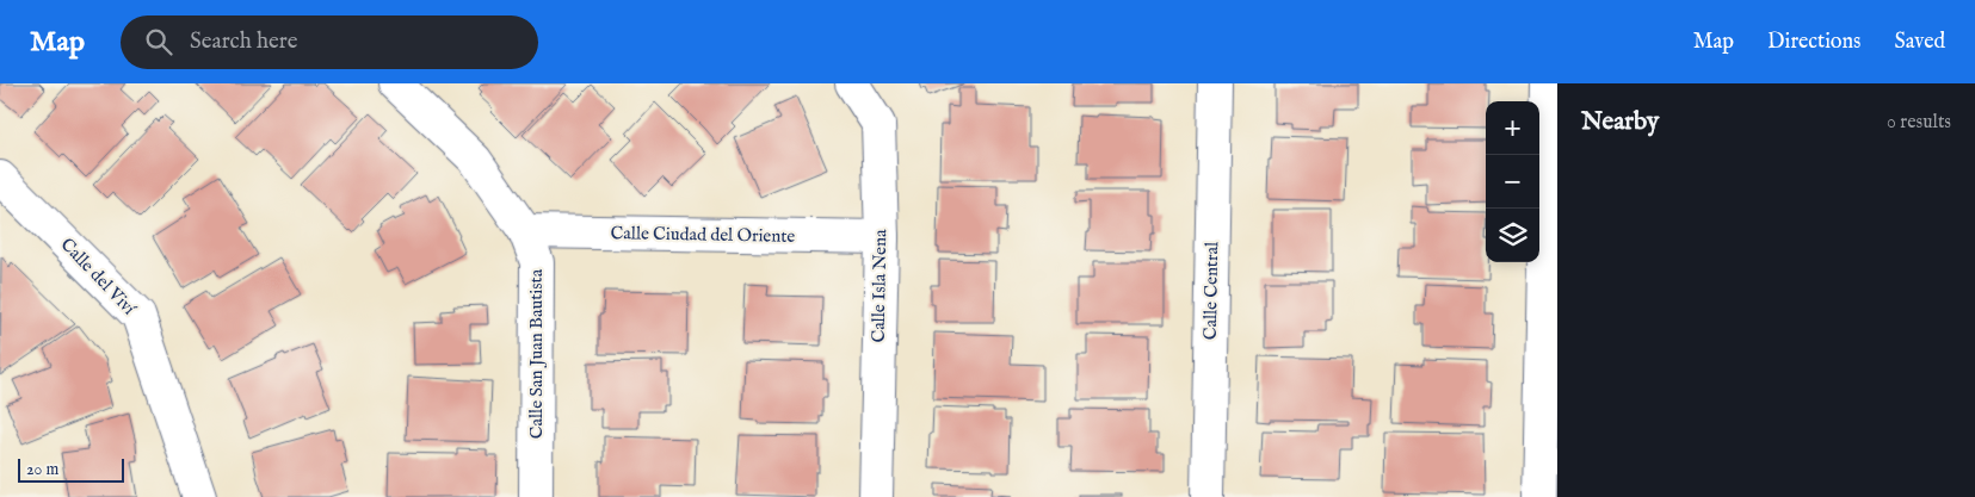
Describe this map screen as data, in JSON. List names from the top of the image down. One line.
{"streets":{"street":["Calle Ciudad del Oriente","Calle del Viví","Calle Isla Nena","Calle Central","Calle San Juan Bautista"]},"crossings":[["Calle Ciudad del Oriente","Calle Isla Nena"],["Calle Ciudad del Oriente","Calle San Juan Bautista"]],"scale_bar":"20 m","page":{"header":"Map","search":"Search here","nav":["Map","Directions","Saved"],"heading":["Nearby","0 results"],"map_buttons":["+","−"],"scale":"20 m"}}
